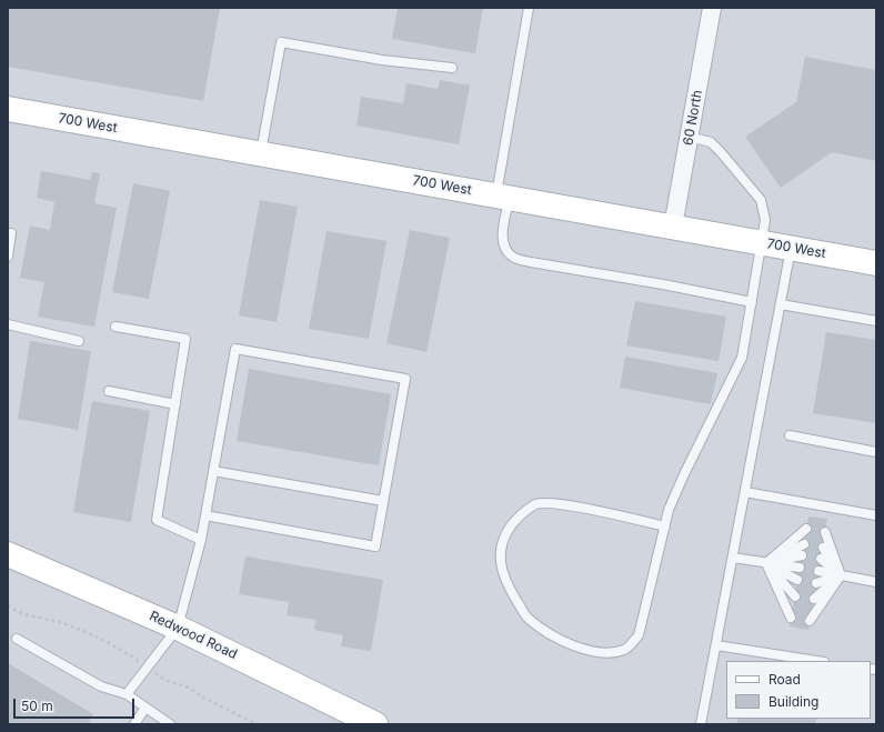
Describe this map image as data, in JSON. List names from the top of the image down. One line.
{"streets":{"street":["60 North","700 West","Redwood Road"]},"crossings":[["60 North","700 West"]],"legend":["Road","Building"],"scale_bar":"50 m"}
